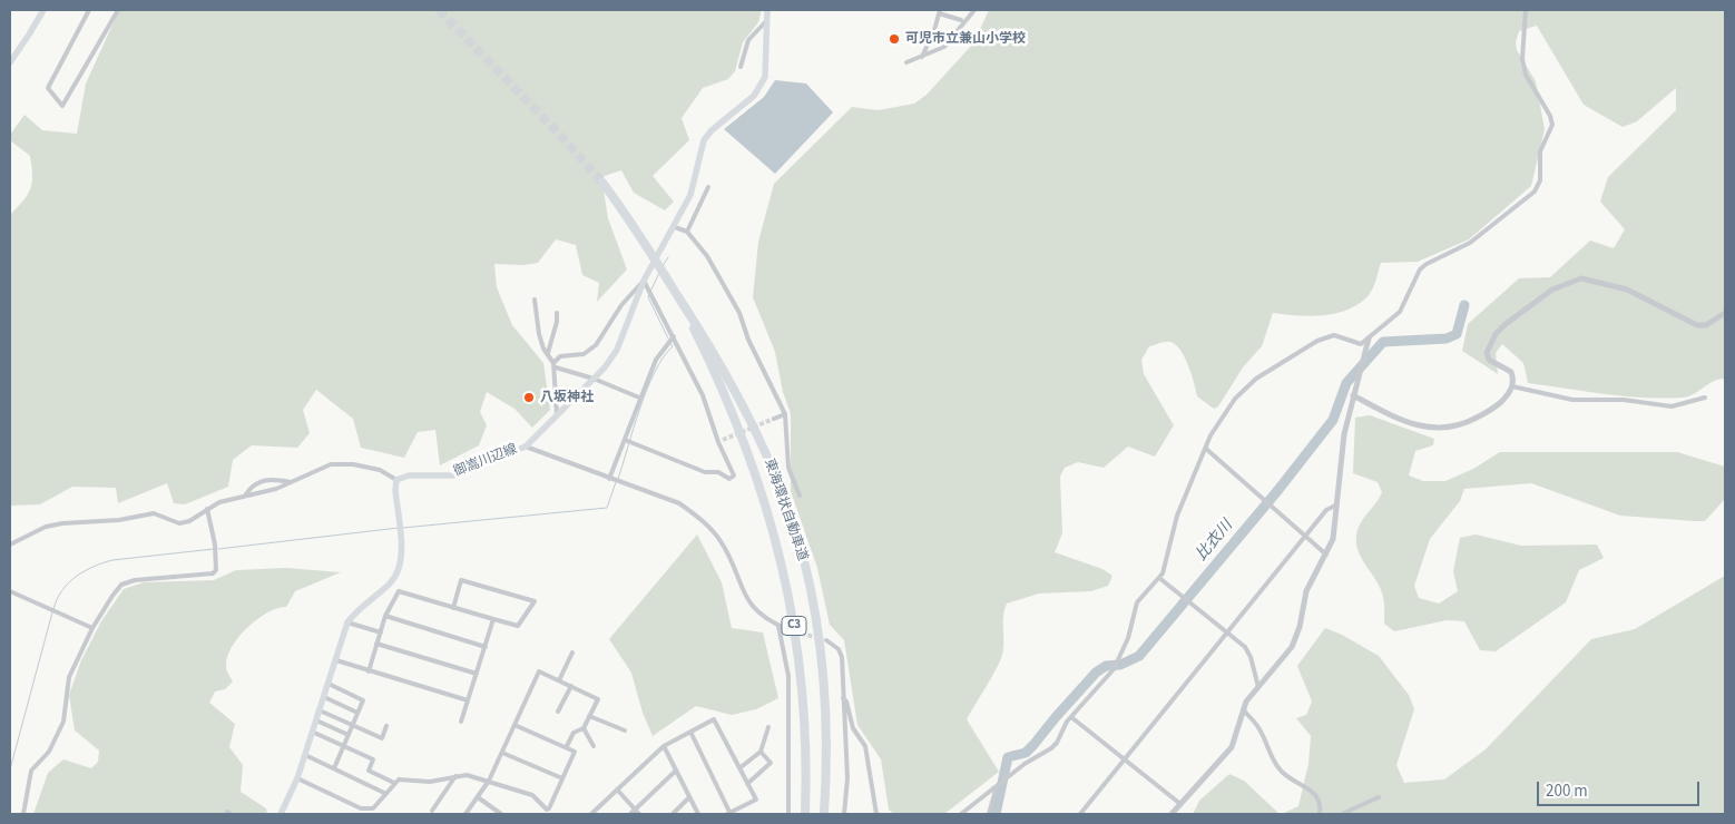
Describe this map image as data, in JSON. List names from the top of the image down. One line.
{"streets":{"highway":["東海環状自動車道","C3"],"main road":["御嵩川辺線"]},"water":["比衣川"],"places":["可児市立兼山小学校","八坂神社"],"scale_bar":"200 m"}
